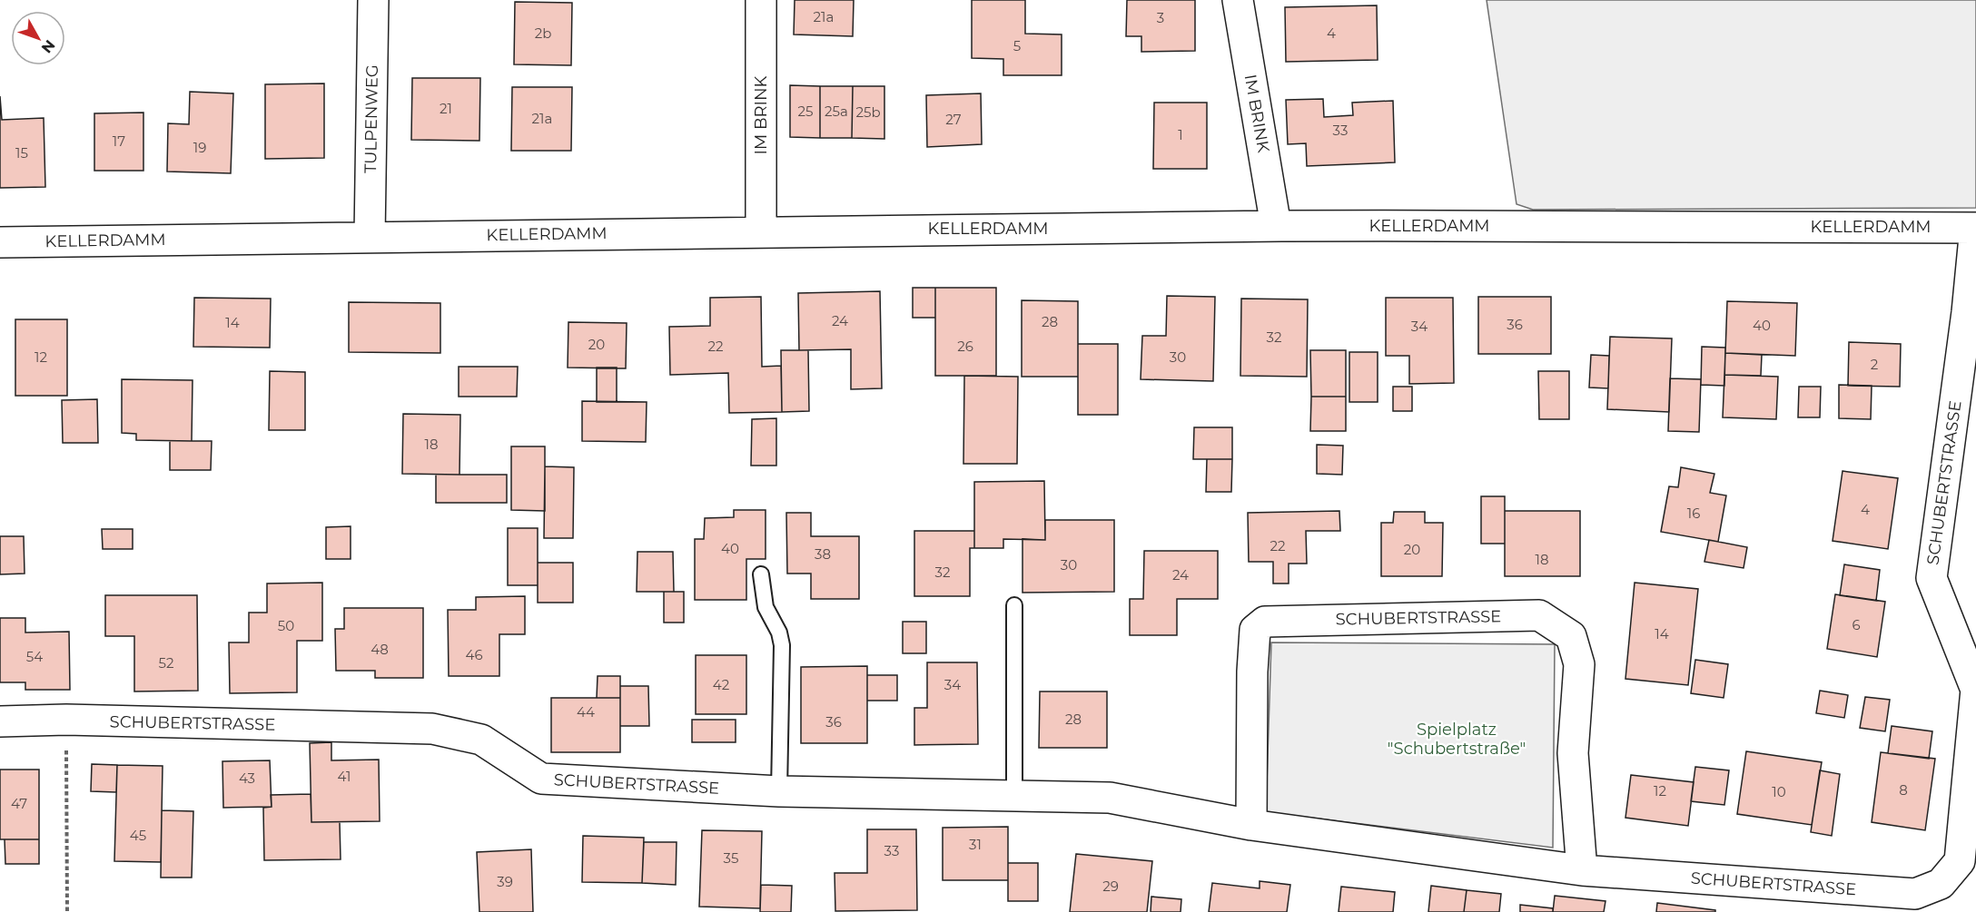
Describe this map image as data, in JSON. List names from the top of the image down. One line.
{"streets":{"street":["IM BRINK","TULPENWEG","KELLERDAMM","SCHUBERTSTRASSE"]},"crossings":[["IM BRINK","KELLERDAMM"],["TULPENWEG","KELLERDAMM"],["KELLERDAMM","SCHUBERTSTRASSE"]],"parks":["Spielplatz \"Schubertstraße\""],"house_numbers":["21a","3","2b","4","5","21","25","25a","25b","21a","27","33","1","17","19","15","24","28","14","36","40","34","32","20","22","26","12","30","2","18","4","16","22","40","20","38","18","30","32","24","6","50","14","48","46","54","52","42","34","44","28","36","41","43","8","12","10","47","45","31","33","35","39","29"],"north":"bottom right"}
